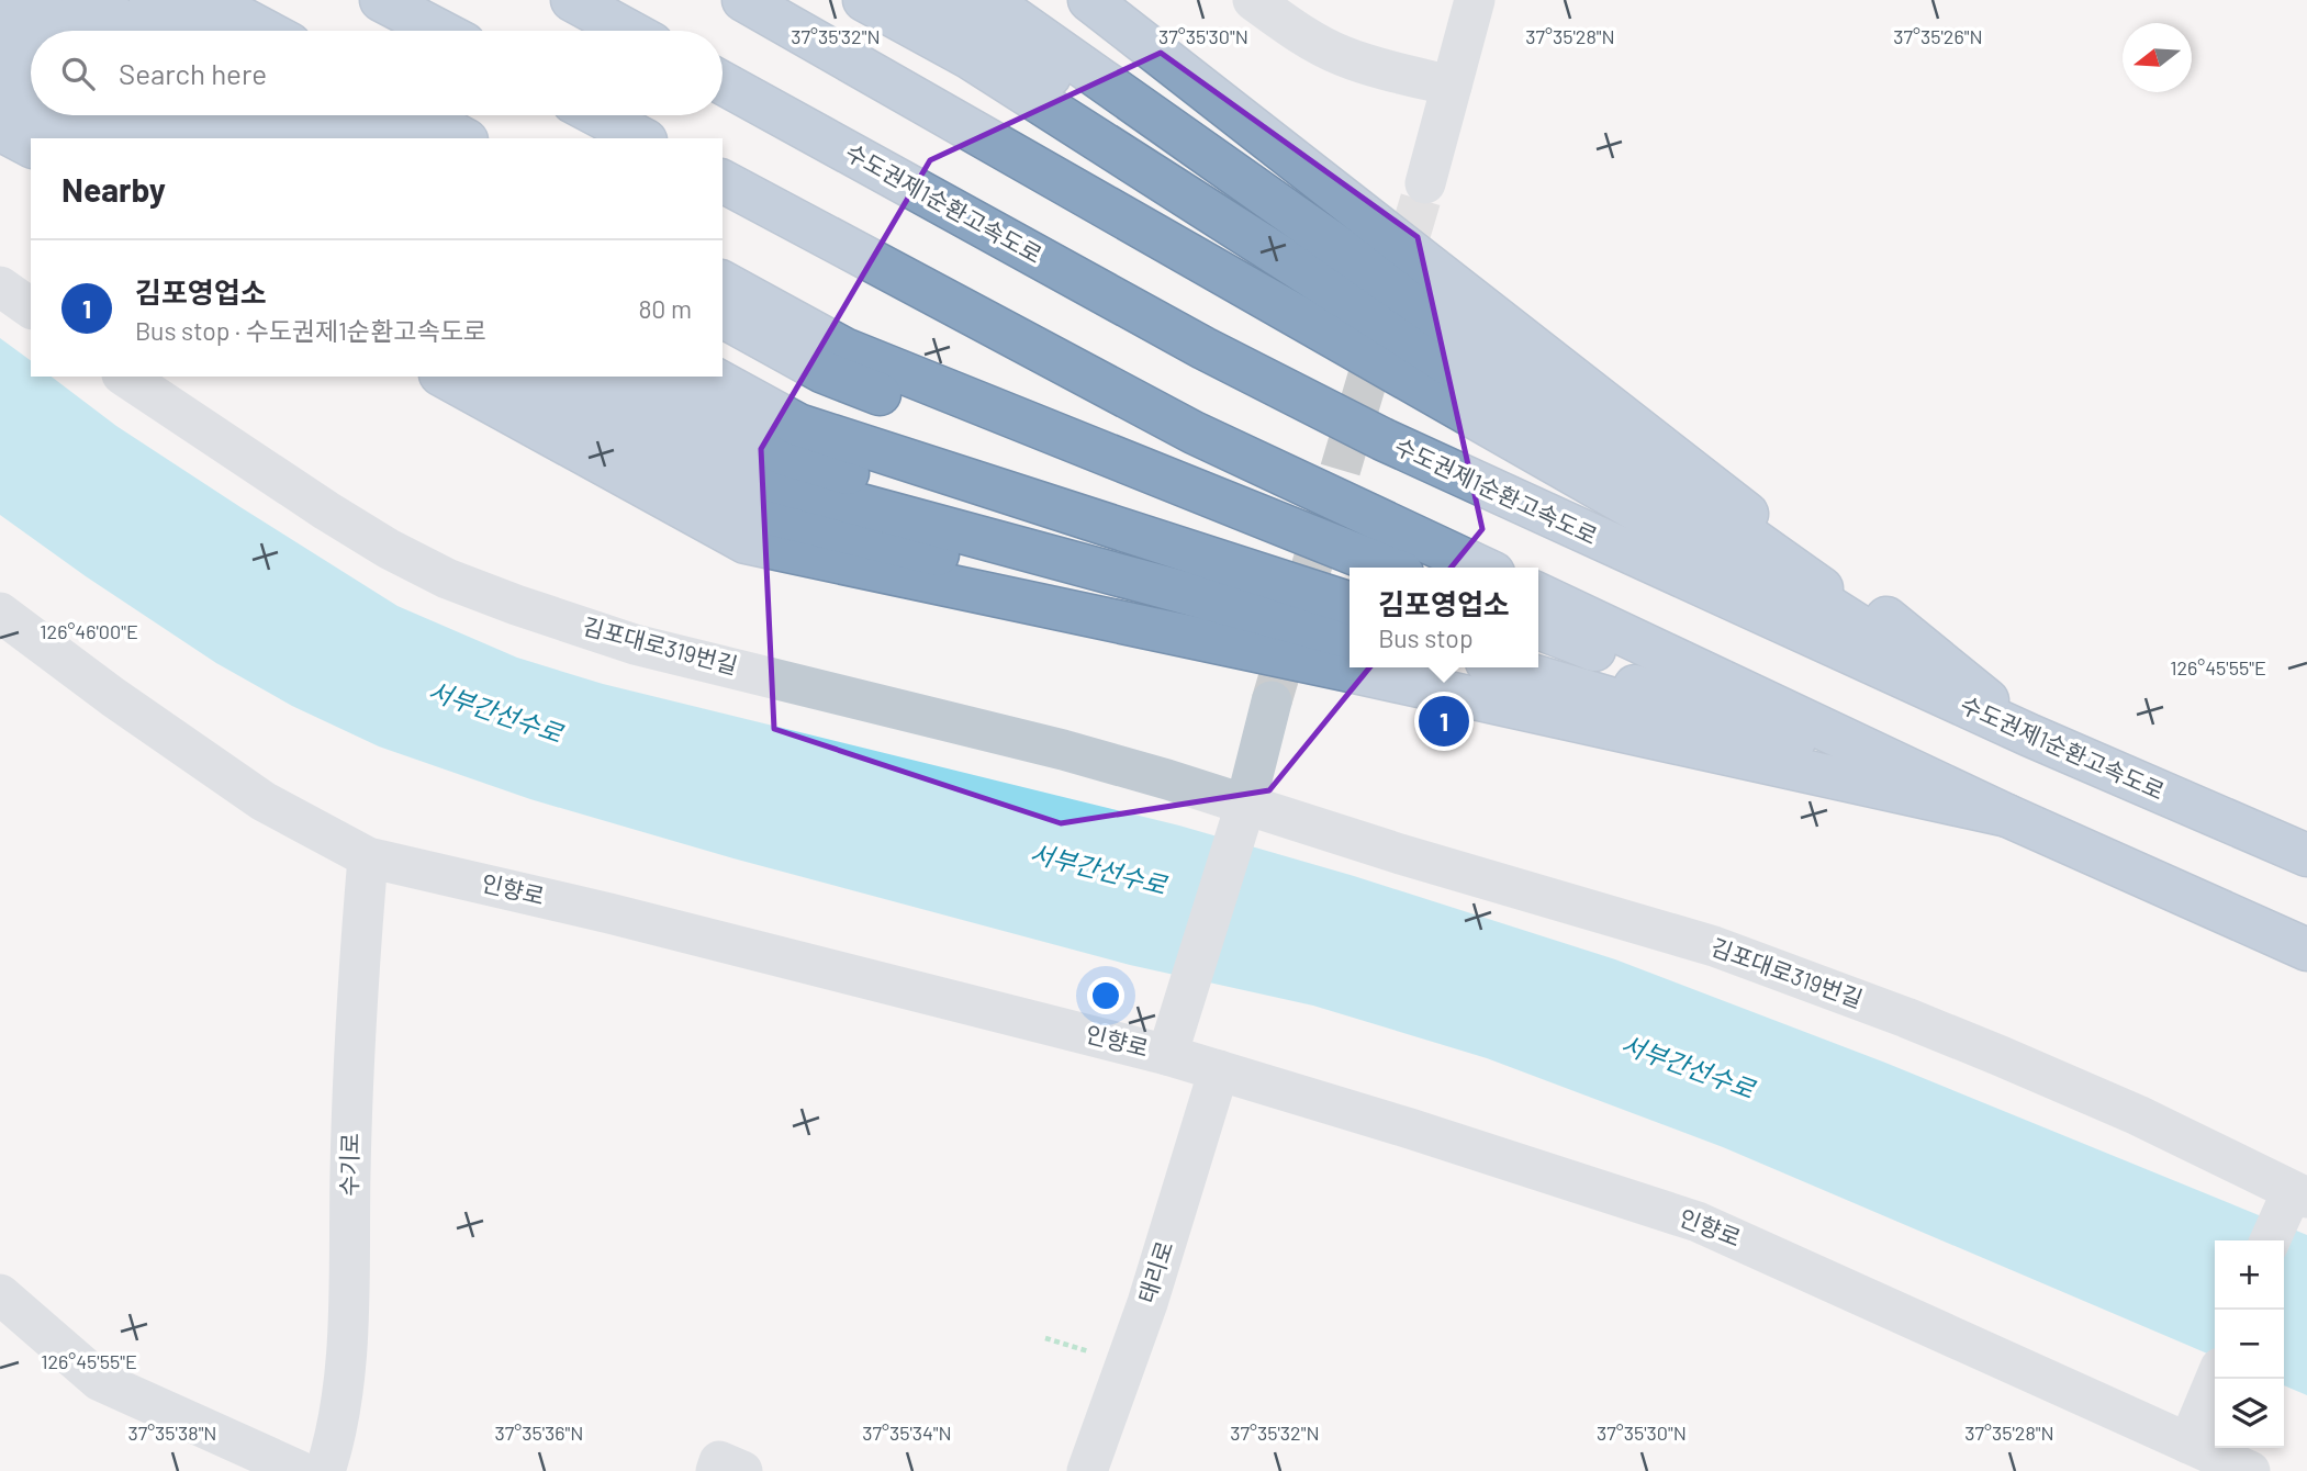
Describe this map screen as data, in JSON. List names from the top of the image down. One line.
{"streets":{"highway":["수도권제1순환고속도로"],"street":["김포대로319번길","인향로","수기로","태리로"]},"crossings":[["인향로","수기로"],["인향로","태리로"]],"water":["서부간선수로"],"north":"left","page":{"search":"Search here","heading":"Nearby","list":[{"mark":"1","name":"김포영업소","note":"Bus stop · 수도권제1순환고속도로","value":"80 m"}],"popup":["김포영업소","Bus stop"],"pins":"1","map_buttons":["+","−"]},"coordinates":["37°35'32\"N","37°35'30\"N","37°35'28\"N","37°35'26\"N","126°46'00\"E","126°45'55\"E","37°35'38\"N","37°35'36\"N","37°35'34\"N"]}
